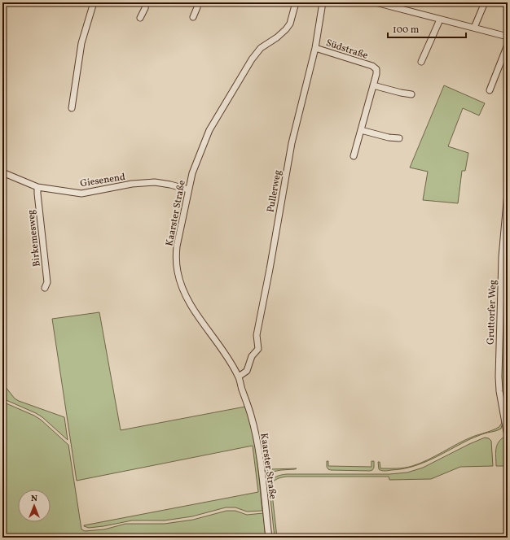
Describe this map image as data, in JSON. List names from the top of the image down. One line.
{"streets":{"street":["Südstraße","Giesenend","Pullerweg","Kaarster Straße","Birkemesweg","Gruttorfer Weg"]},"crossings":[["Südstraße","Pullerweg"],["Giesenend","Kaarster Straße"],["Giesenend","Birkemesweg"],["Pullerweg","Kaarster Straße"]],"scale_bar":"100 m","north":"top"}
